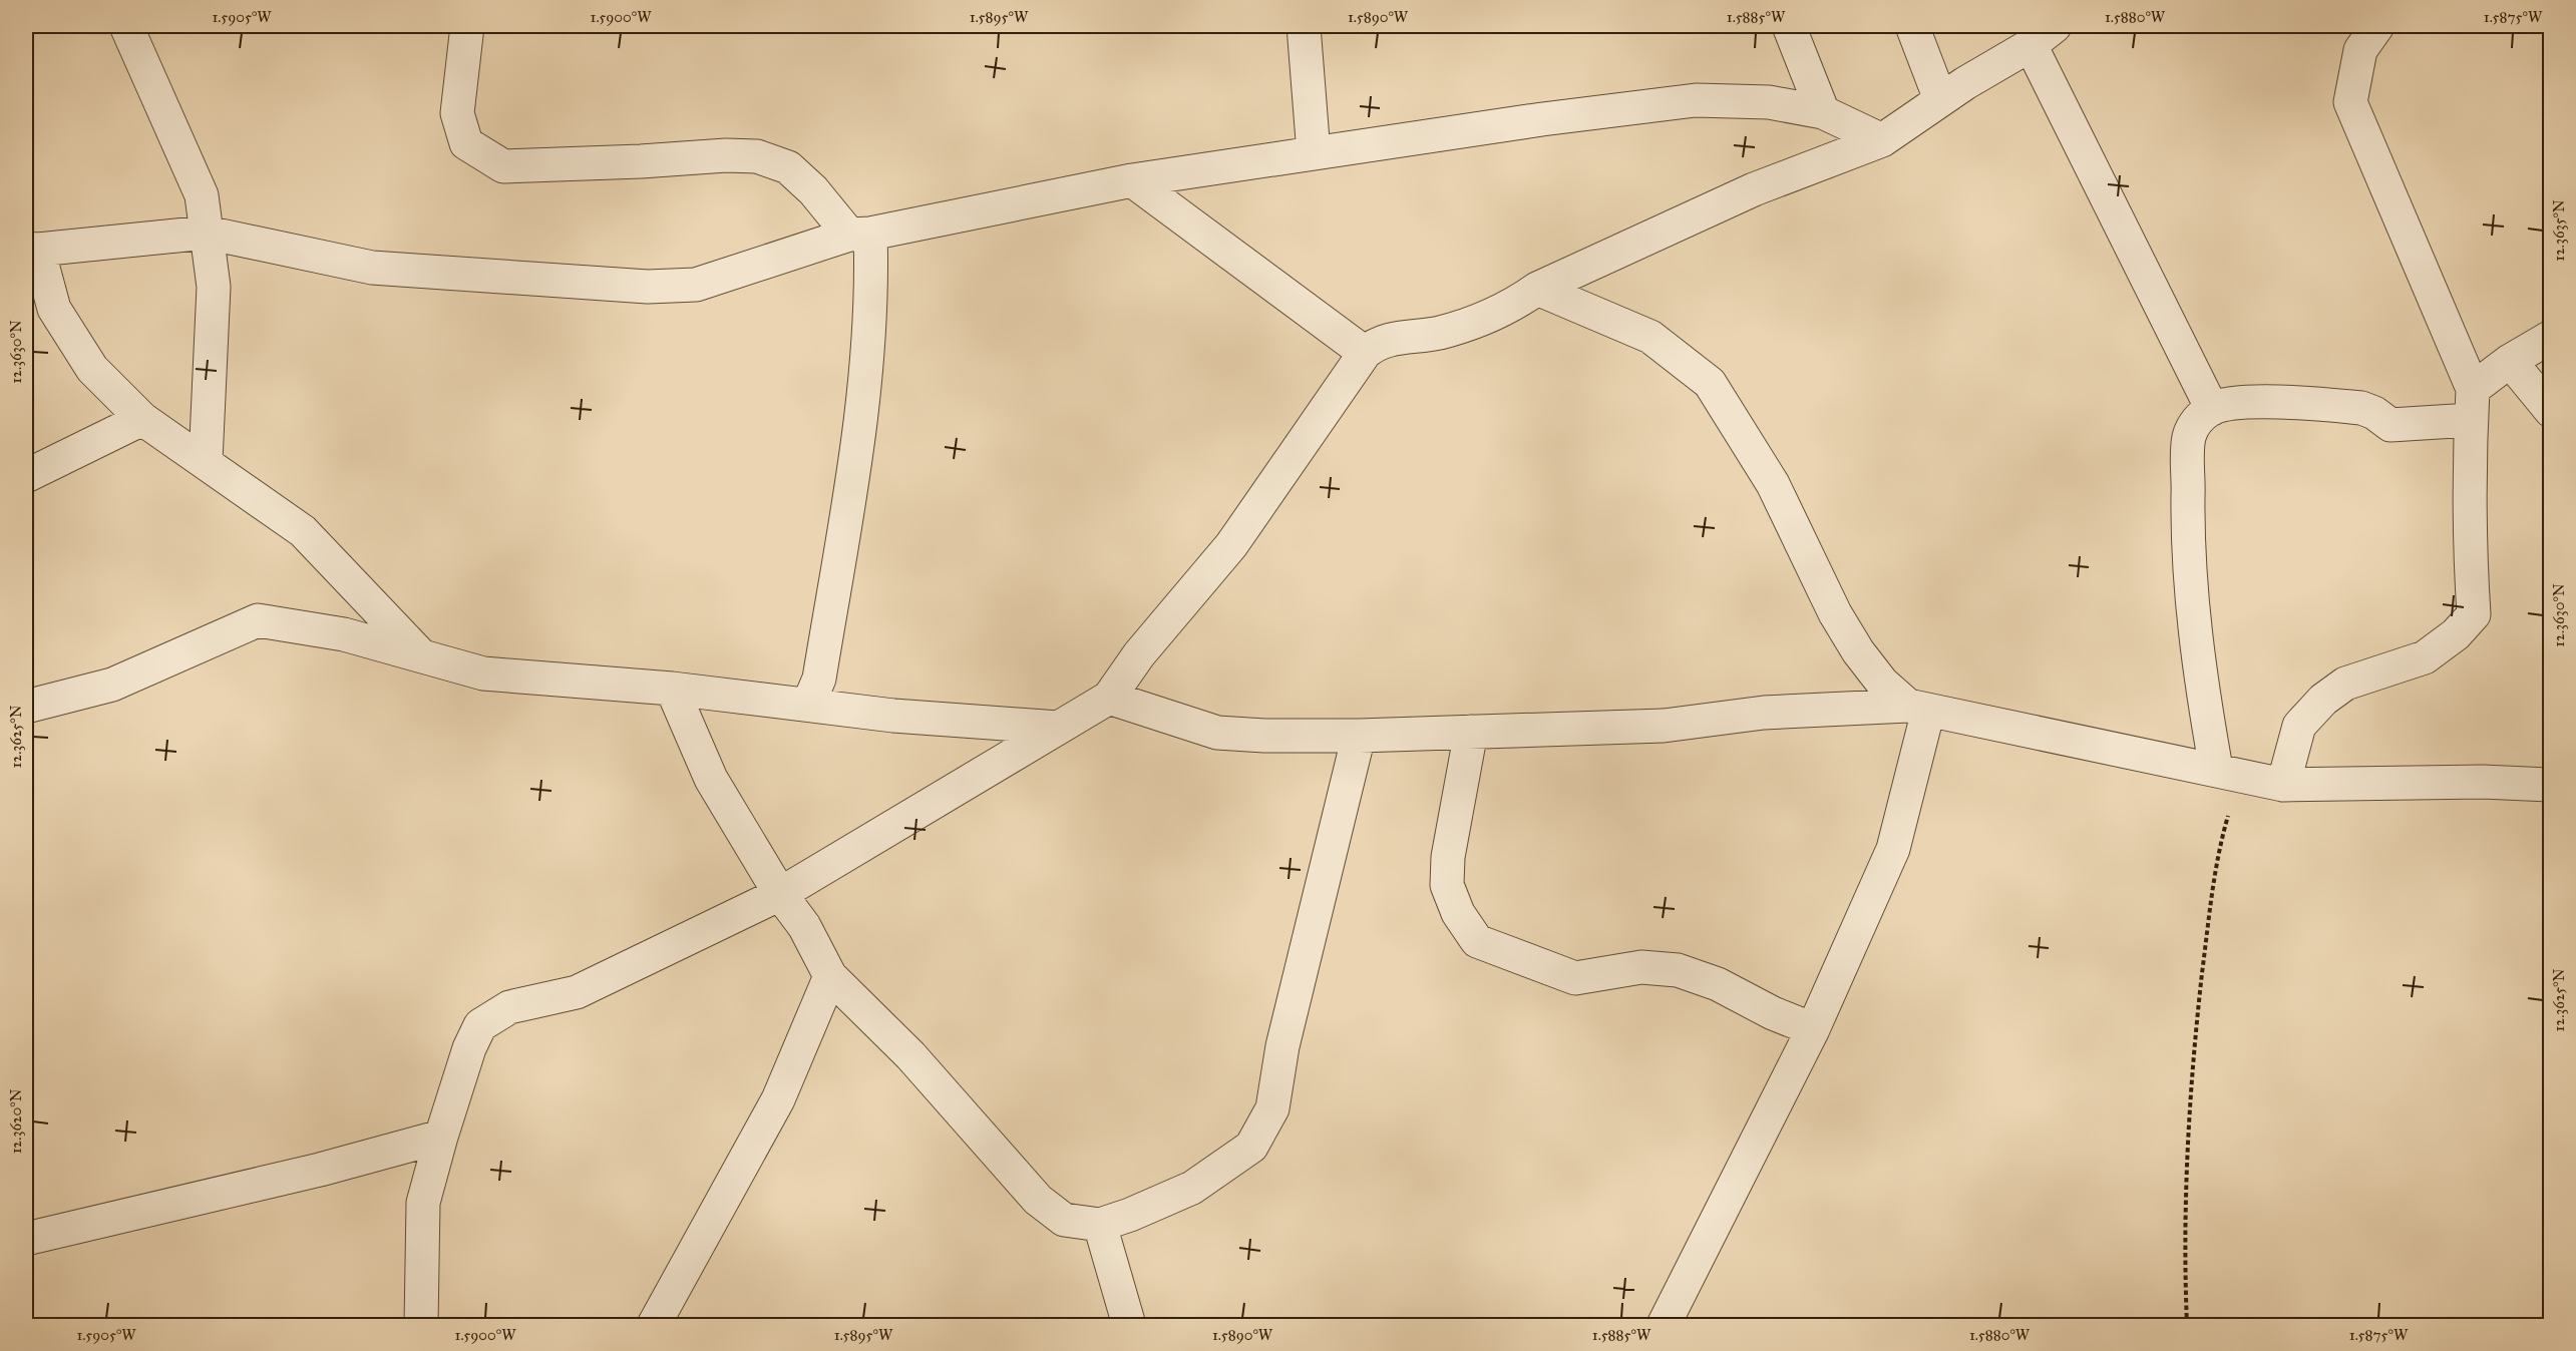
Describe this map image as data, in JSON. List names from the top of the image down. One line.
{"coordinates":["1.5905°W","1.5900°W","1.5895°W","1.5890°W","1.5885°W","1.5880°W","1.5875°W","12.3635°N","12.3630°N","12.3625°N","12.3620°N"]}
